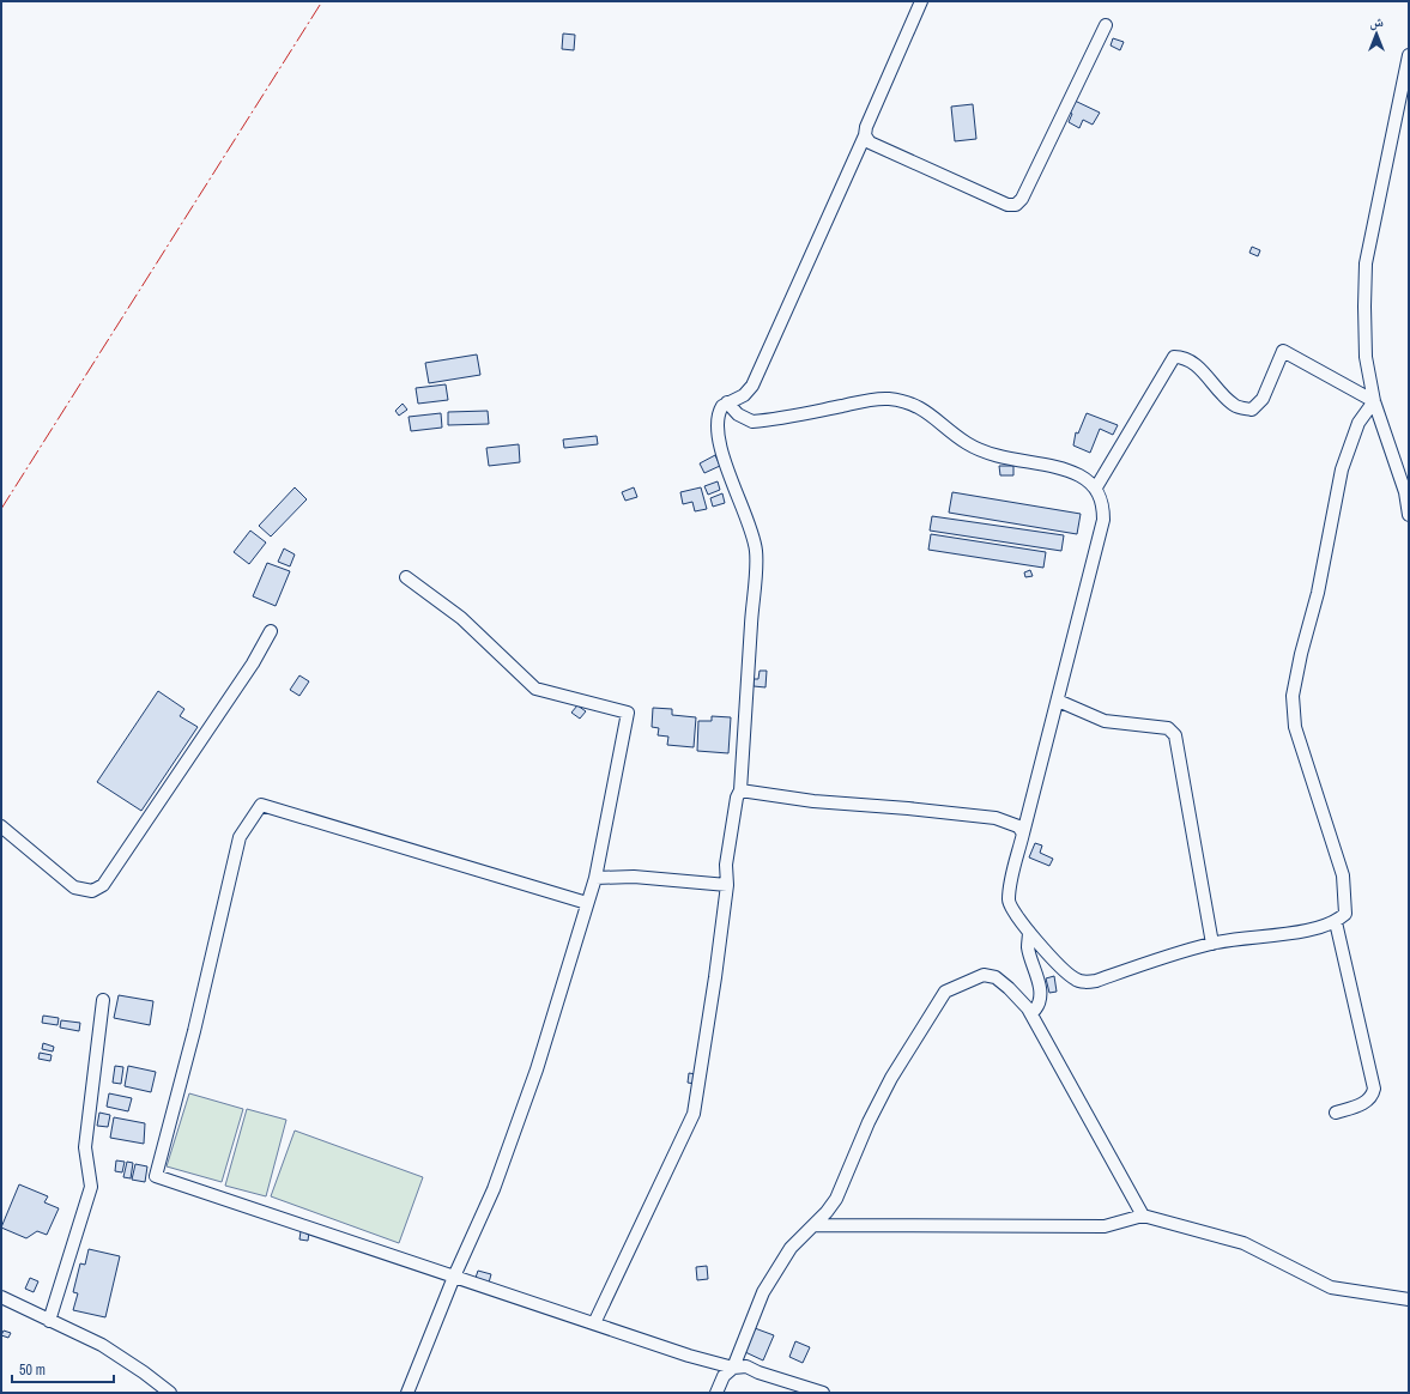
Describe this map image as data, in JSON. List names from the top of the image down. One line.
{"scale_bar":"50 m","north":"top"}
